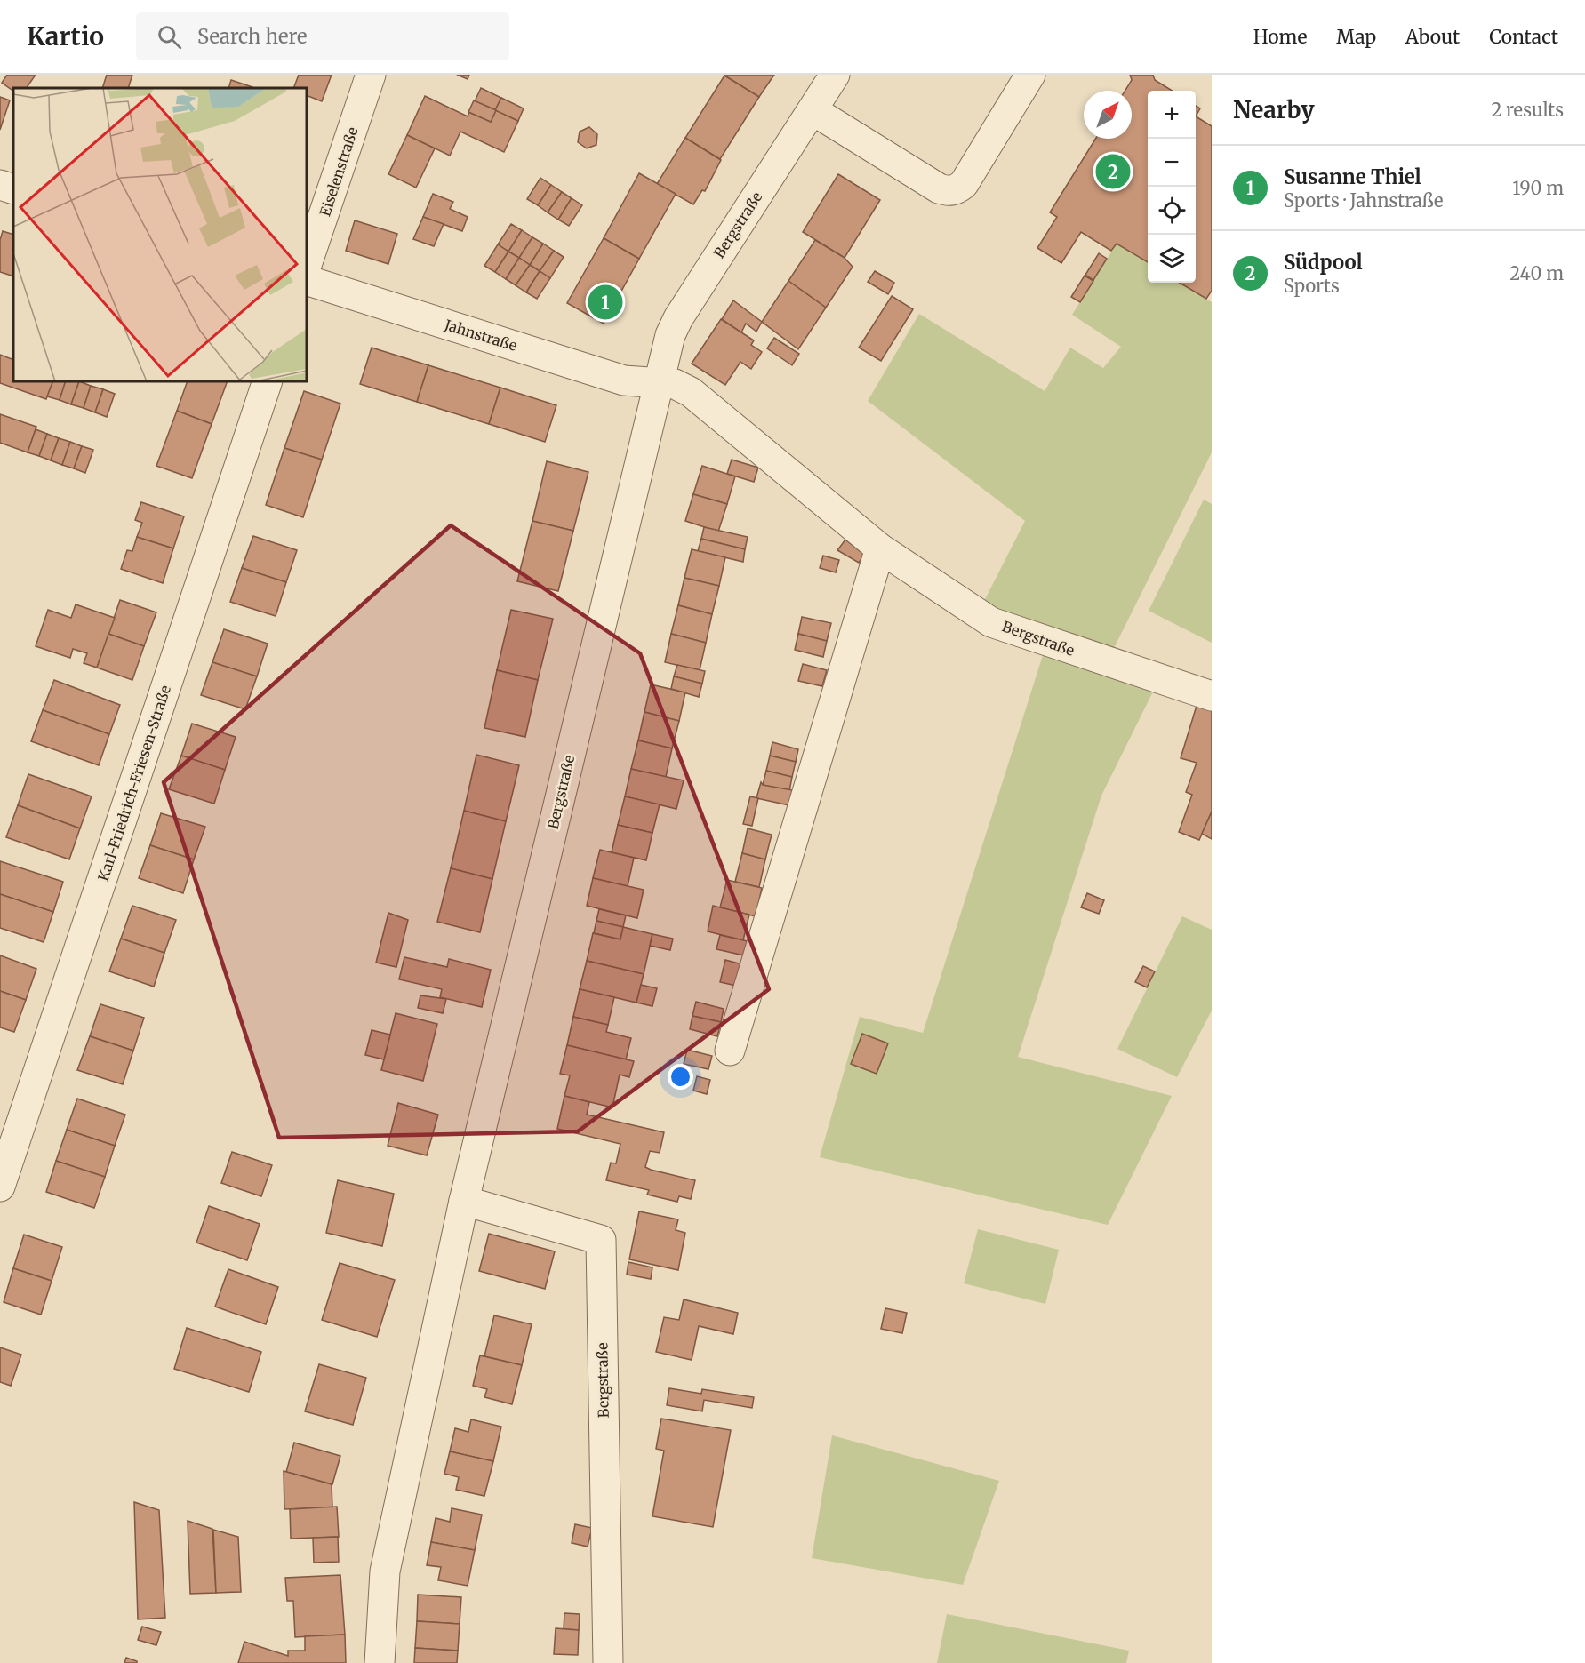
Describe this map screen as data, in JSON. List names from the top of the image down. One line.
{"streets":{"street":["Eiselenstraße","Bergstraße","Jahnstraße","Karl-Friedrich-Friesen-Straße"]},"crossings":[["Bergstraße","Jahnstraße"]],"north":"top right","page":{"header":"Kartio","search":"Search here","nav":["Home","Map","About","Contact"],"heading":["Nearby","2 results"],"map_buttons":["+","−"],"list":[{"mark":"1","name":"Susanne Thiel","note":"Sports · Jahnstraße","value":"190 m"},{"mark":"2","name":"Südpool","note":"Sports","value":"240 m"}],"pins":["2","1"]}}
